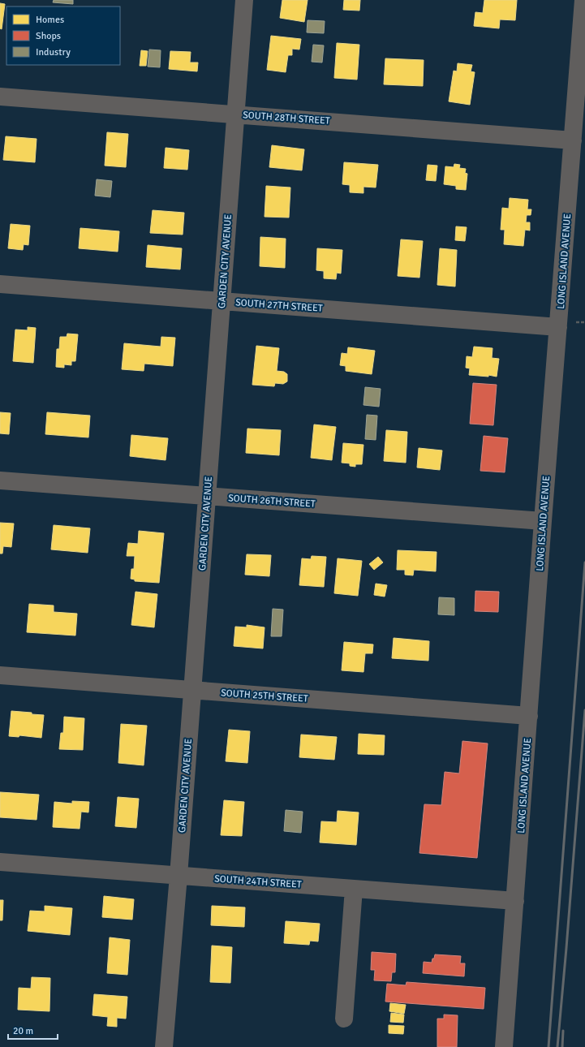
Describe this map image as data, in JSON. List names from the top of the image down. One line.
{"streets":{"street":["SOUTH 28TH STREET","GARDEN CITY AVENUE","LONG ISLAND AVENUE","SOUTH 27TH STREET","SOUTH 26TH STREET","SOUTH 25TH STREET","SOUTH 24TH STREET"]},"crossings":[["SOUTH 28TH STREET","GARDEN CITY AVENUE"],["SOUTH 28TH STREET","LONG ISLAND AVENUE"],["GARDEN CITY AVENUE","SOUTH 27TH STREET"],["GARDEN CITY AVENUE","SOUTH 26TH STREET"],["GARDEN CITY AVENUE","SOUTH 25TH STREET"],["GARDEN CITY AVENUE","SOUTH 24TH STREET"],["LONG ISLAND AVENUE","SOUTH 27TH STREET"],["LONG ISLAND AVENUE","SOUTH 26TH STREET"],["LONG ISLAND AVENUE","SOUTH 25TH STREET"],["LONG ISLAND AVENUE","SOUTH 24TH STREET"]],"legend":["Homes","Shops","Industry"],"scale_bar":"20 m"}
